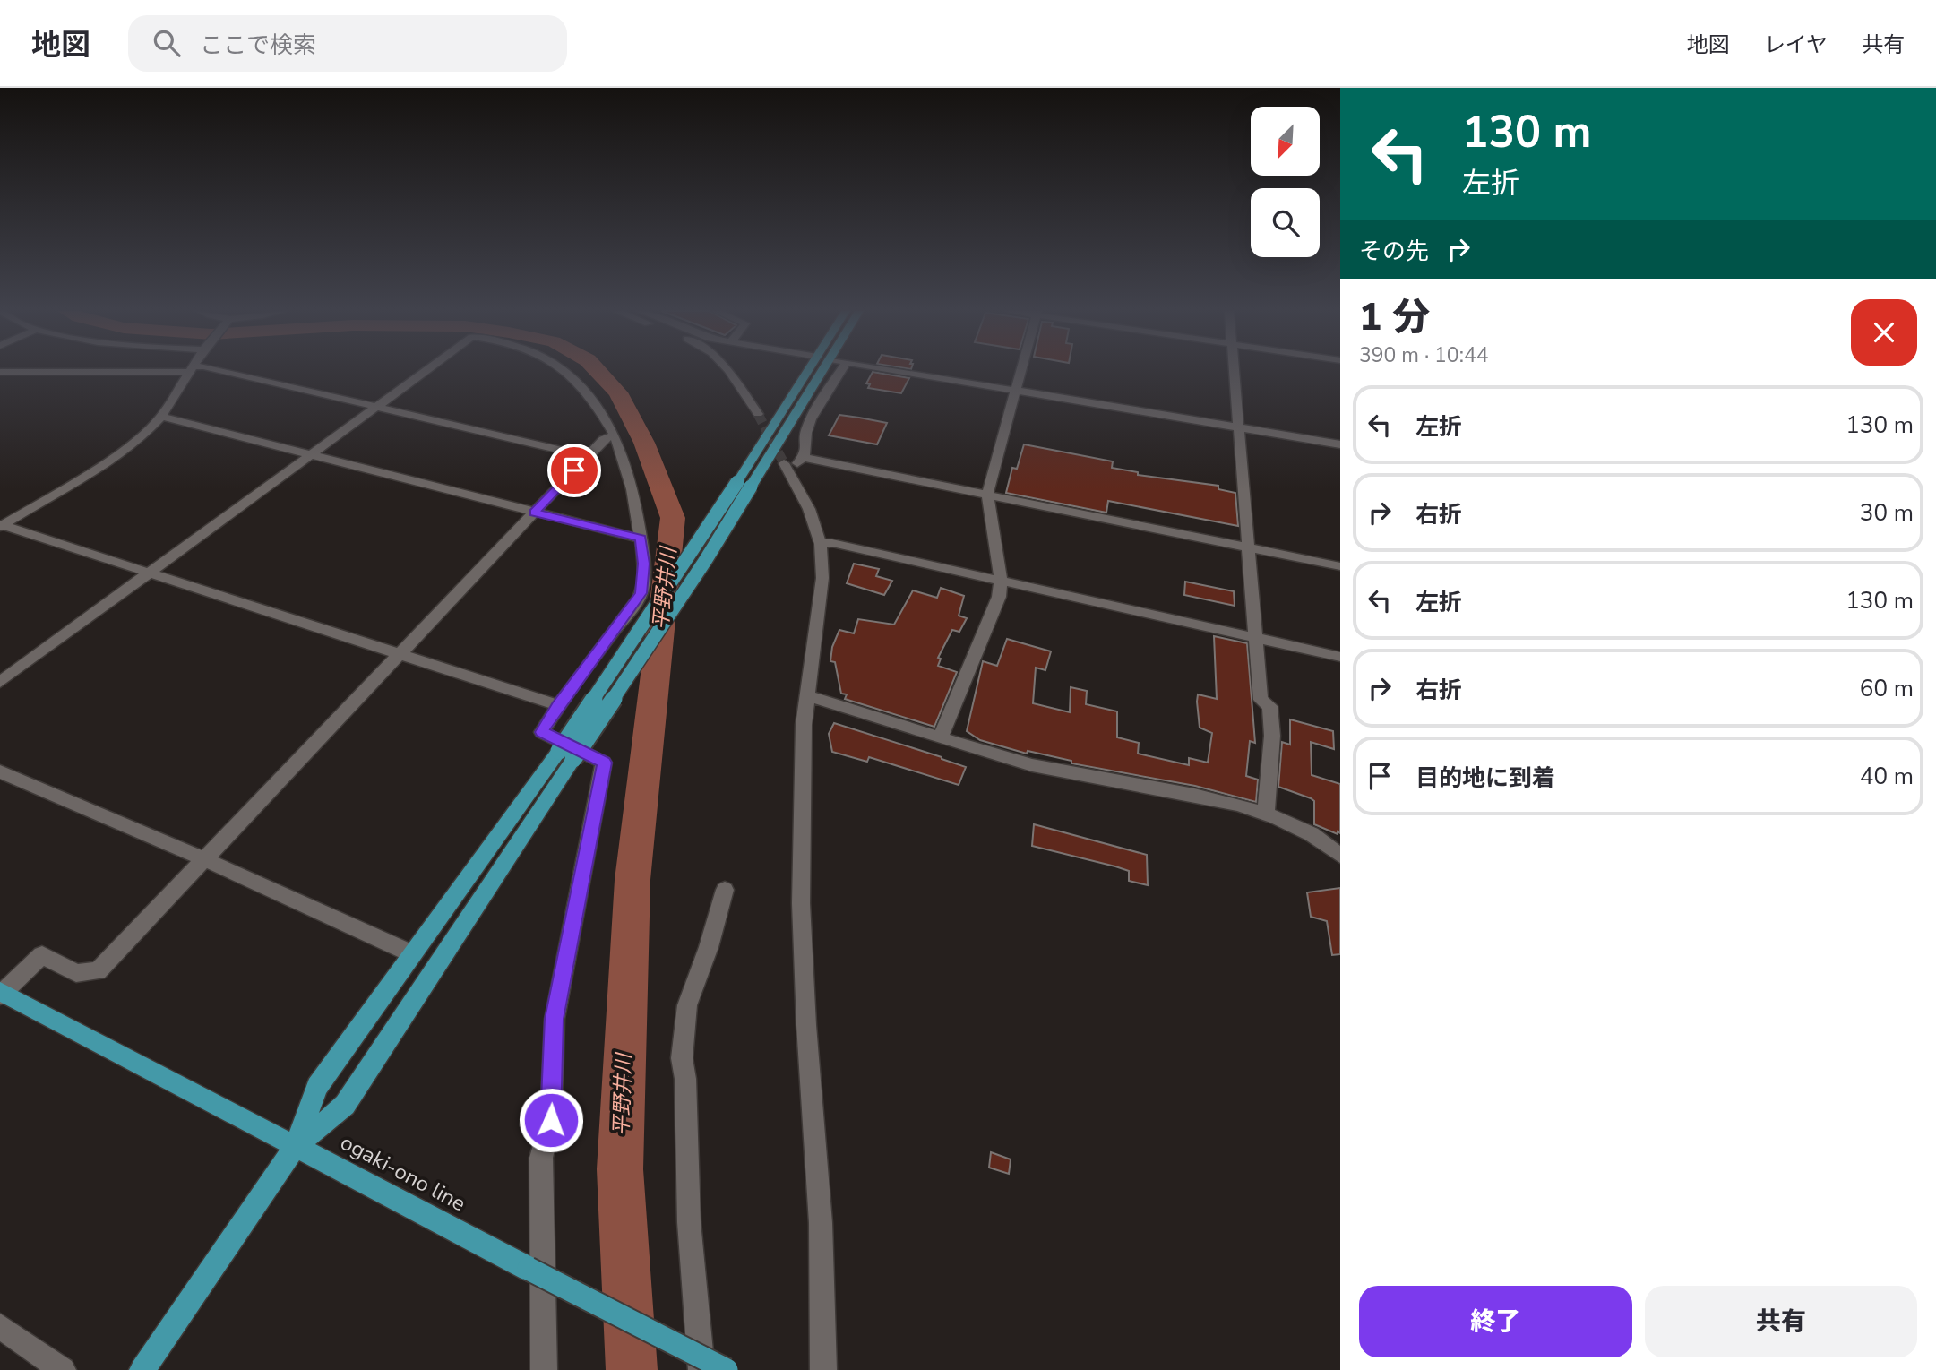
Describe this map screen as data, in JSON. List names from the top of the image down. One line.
{"streets":{"main road":["ogaki-ono line"]},"water":["平野井川"],"north":"bottom left","page":{"header":"地図","search":"ここで検索","nav":["地図","レイヤ","共有"],"turn":["130 m","左折"],"then":"その先","heading":["1 分","390 m · 10:44"],"list":[{"name":"左折","value":"130 m"},{"name":"右折","value":"30 m"},{"name":"左折","value":"130 m"},{"name":"右折","value":"60 m"},{"name":"目的地に到着","value":"40 m"}],"buttons":["終了","共有"]}}
